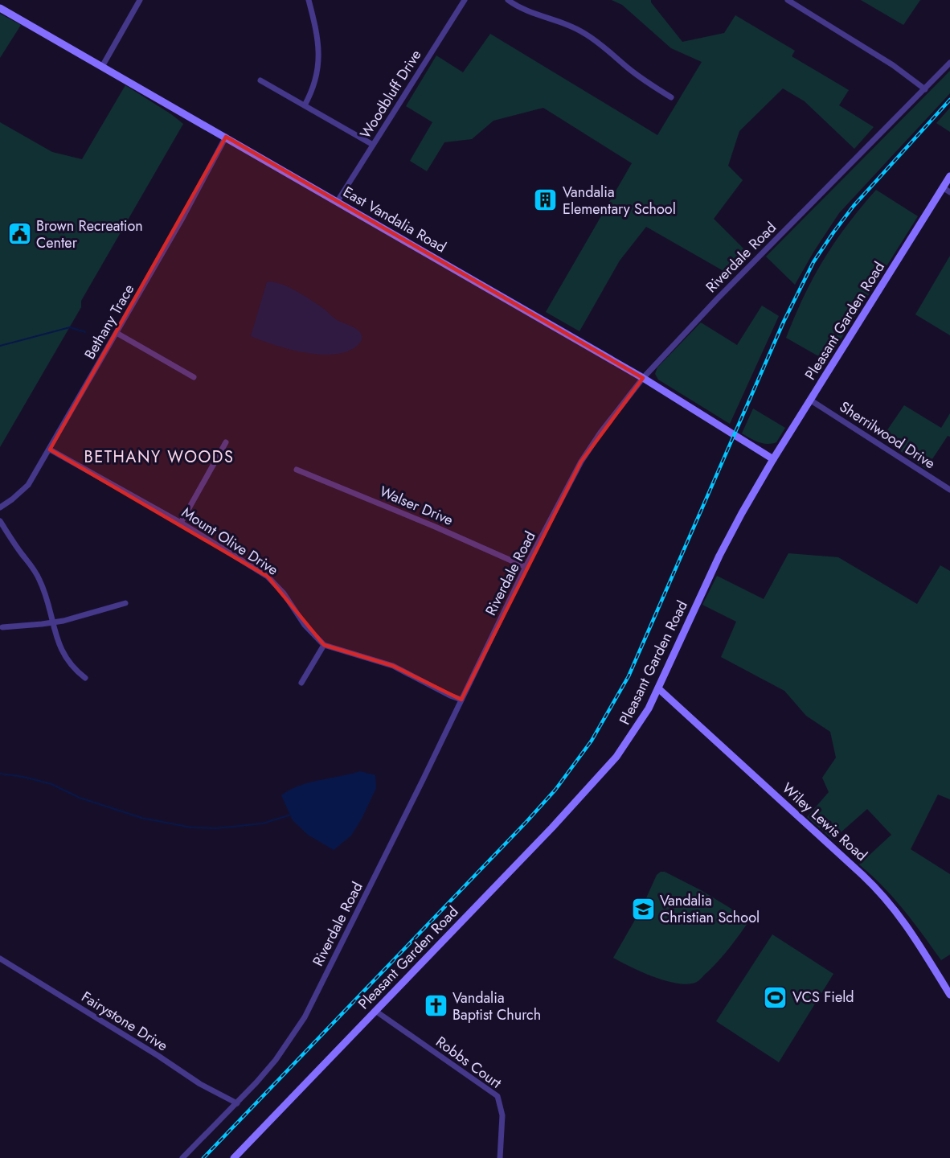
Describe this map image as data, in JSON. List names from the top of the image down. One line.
{"streets":{"street":["Woodbluff Drive","East Vandalia Road","Riverdale Road","Pleasant Garden Road","Bethany Trace","Sherrilwood Drive","Walser Drive","Mount Olive Drive","Wiley Lewis Road","Fairystone Drive","Robbs Court"]},"crossings":[["Woodbluff Drive","East Vandalia Road"],["East Vandalia Road","Riverdale Road"],["East Vandalia Road","Pleasant Garden Road"],["East Vandalia Road","Bethany Trace"],["Riverdale Road","Walser Drive"],["Riverdale Road","Mount Olive Drive"],["Riverdale Road","Fairystone Drive"],["Pleasant Garden Road","Sherrilwood Drive"],["Pleasant Garden Road","Wiley Lewis Road"],["Pleasant Garden Road","Robbs Court"],["Bethany Trace","Mount Olive Drive"]],"districts":["BETHANY WOODS"],"places":{"building":["Vandalia Elementary School"],"public building":["Brown Recreation Center"],"school or university":["Vandalia Christian School"],"sports":["VCS Field"],"church":["Vandalia Baptist Church"]}}
